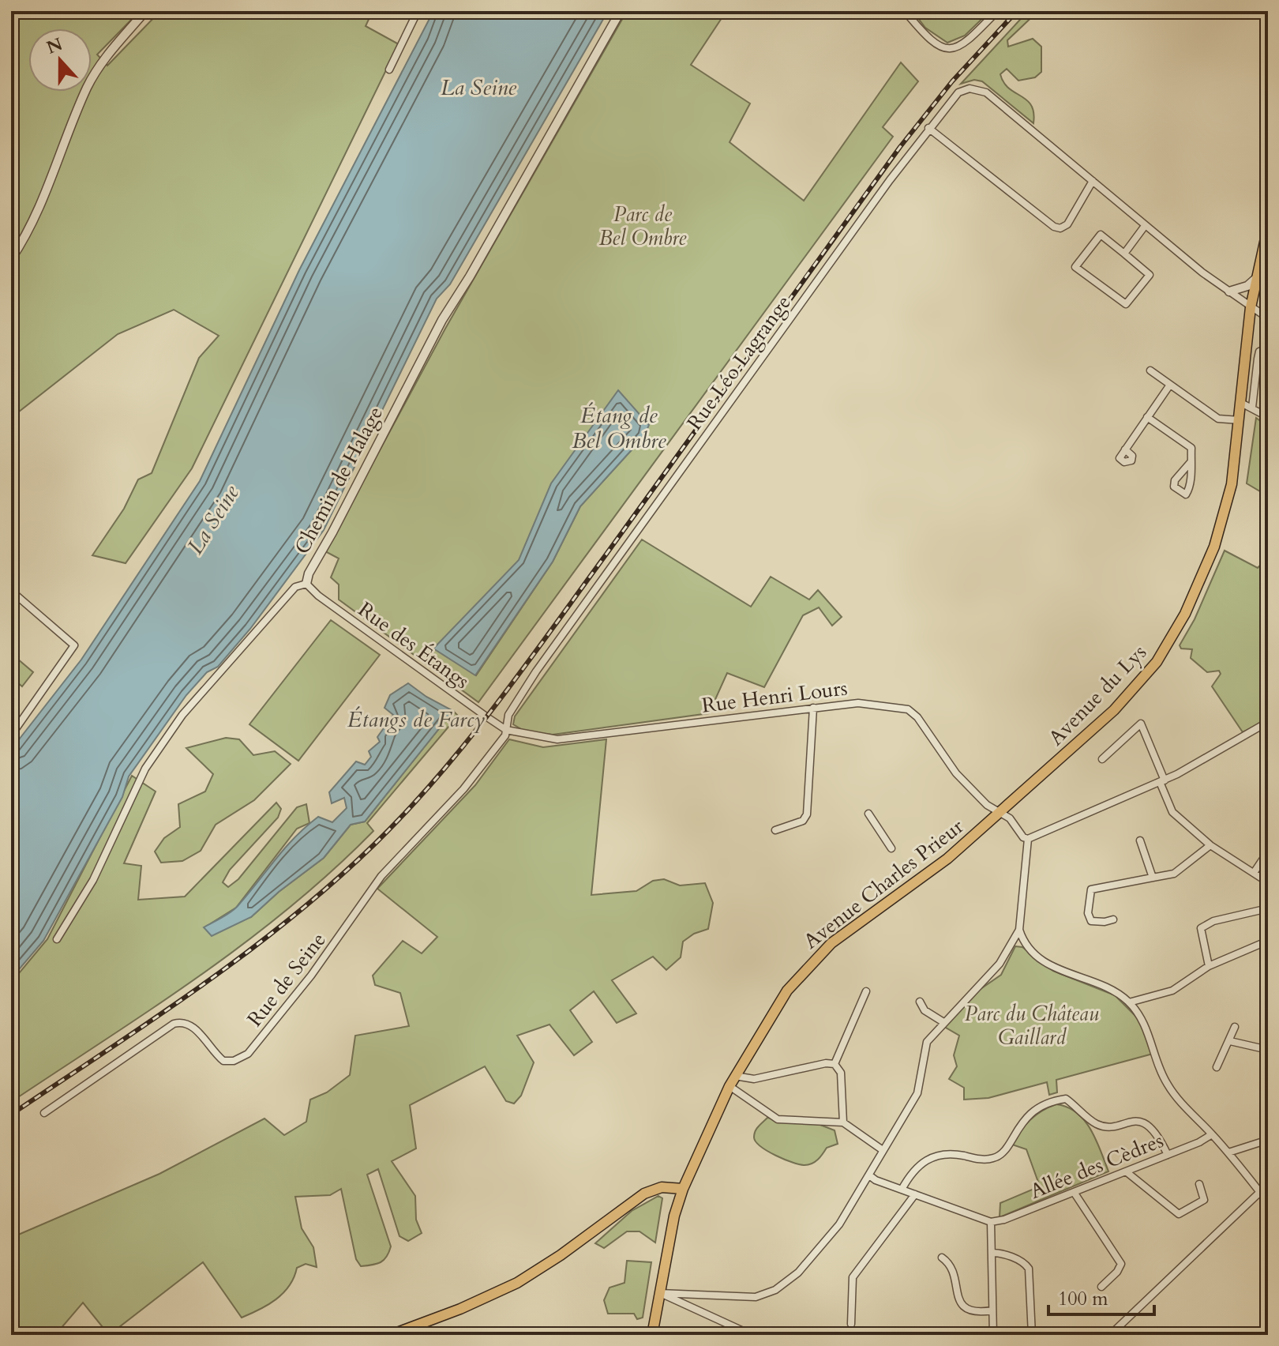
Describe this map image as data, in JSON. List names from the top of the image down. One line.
{"streets":{"main road":["Avenue du Lys","Avenue Charles Prieur"],"street":["Rue Léo Lagrange","Chemin de Halage","Rue des Étangs","Rue Henri Lours","Rue de Seine","Allée des Cèdres"]},"crossings":[["Rue Léo Lagrange","Rue des Étangs"],["Rue Léo Lagrange","Rue Henri Lours"],["Rue Léo Lagrange","Rue de Seine"],["Chemin de Halage","Rue des Étangs"],["Rue des Étangs","Rue Henri Lours"],["Rue des Étangs","Rue de Seine"],["Avenue du Lys","Rue Henri Lours"],["Avenue du Lys","Avenue Charles Prieur"],["Rue Henri Lours","Avenue Charles Prieur"],["Rue Henri Lours","Rue de Seine"]],"water":["La Seine","Étang de Bel Ombre","Étangs de Farcy"],"parks":["Parc de Bel Ombre","Parc du Château Gaillard"],"scale_bar":"100 m","north":"top"}
